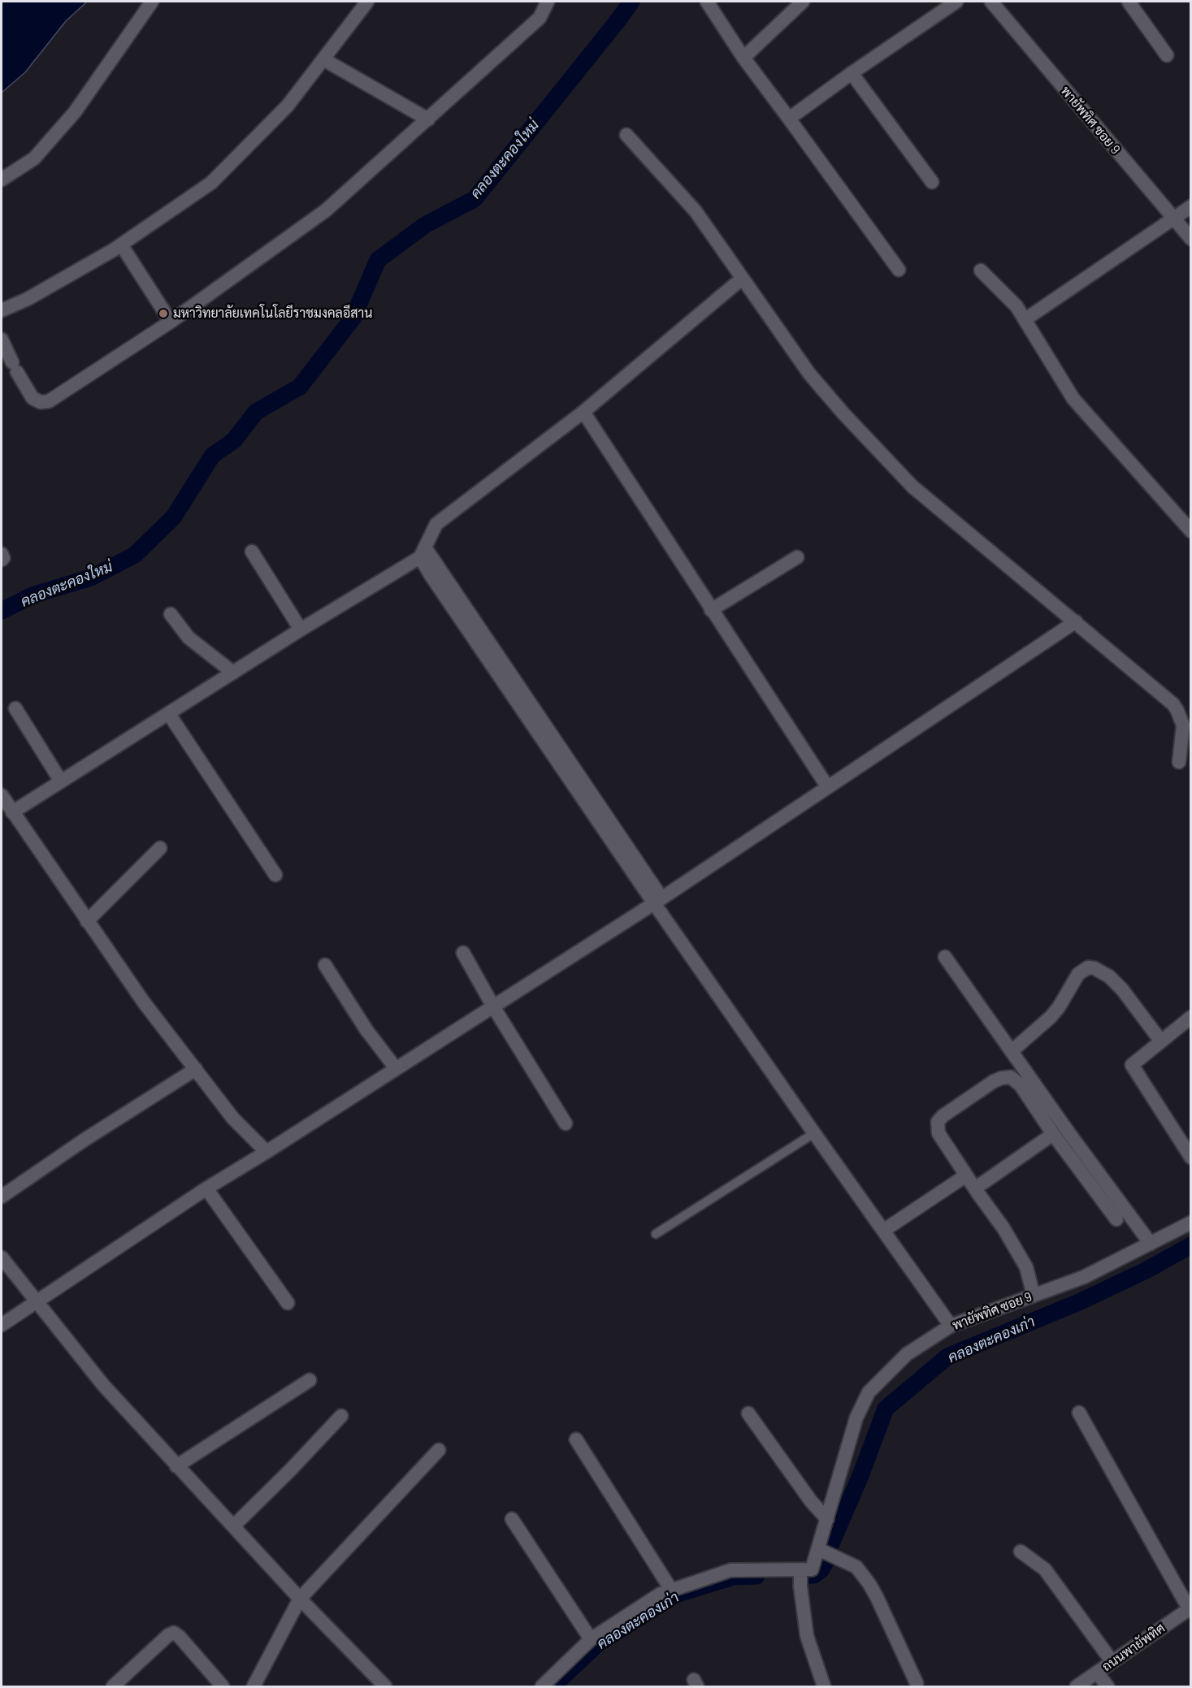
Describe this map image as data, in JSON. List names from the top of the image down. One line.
{"streets":{"street":["พายัพทิศ ซอย 9","ถนนพายัพทิศ"]},"water":["คลองตะคองใหม่","คลองตะคองเก่า"],"places":["มหาวิทยาลัยเทคโนโลยีราชมงคลอีสาน"]}
